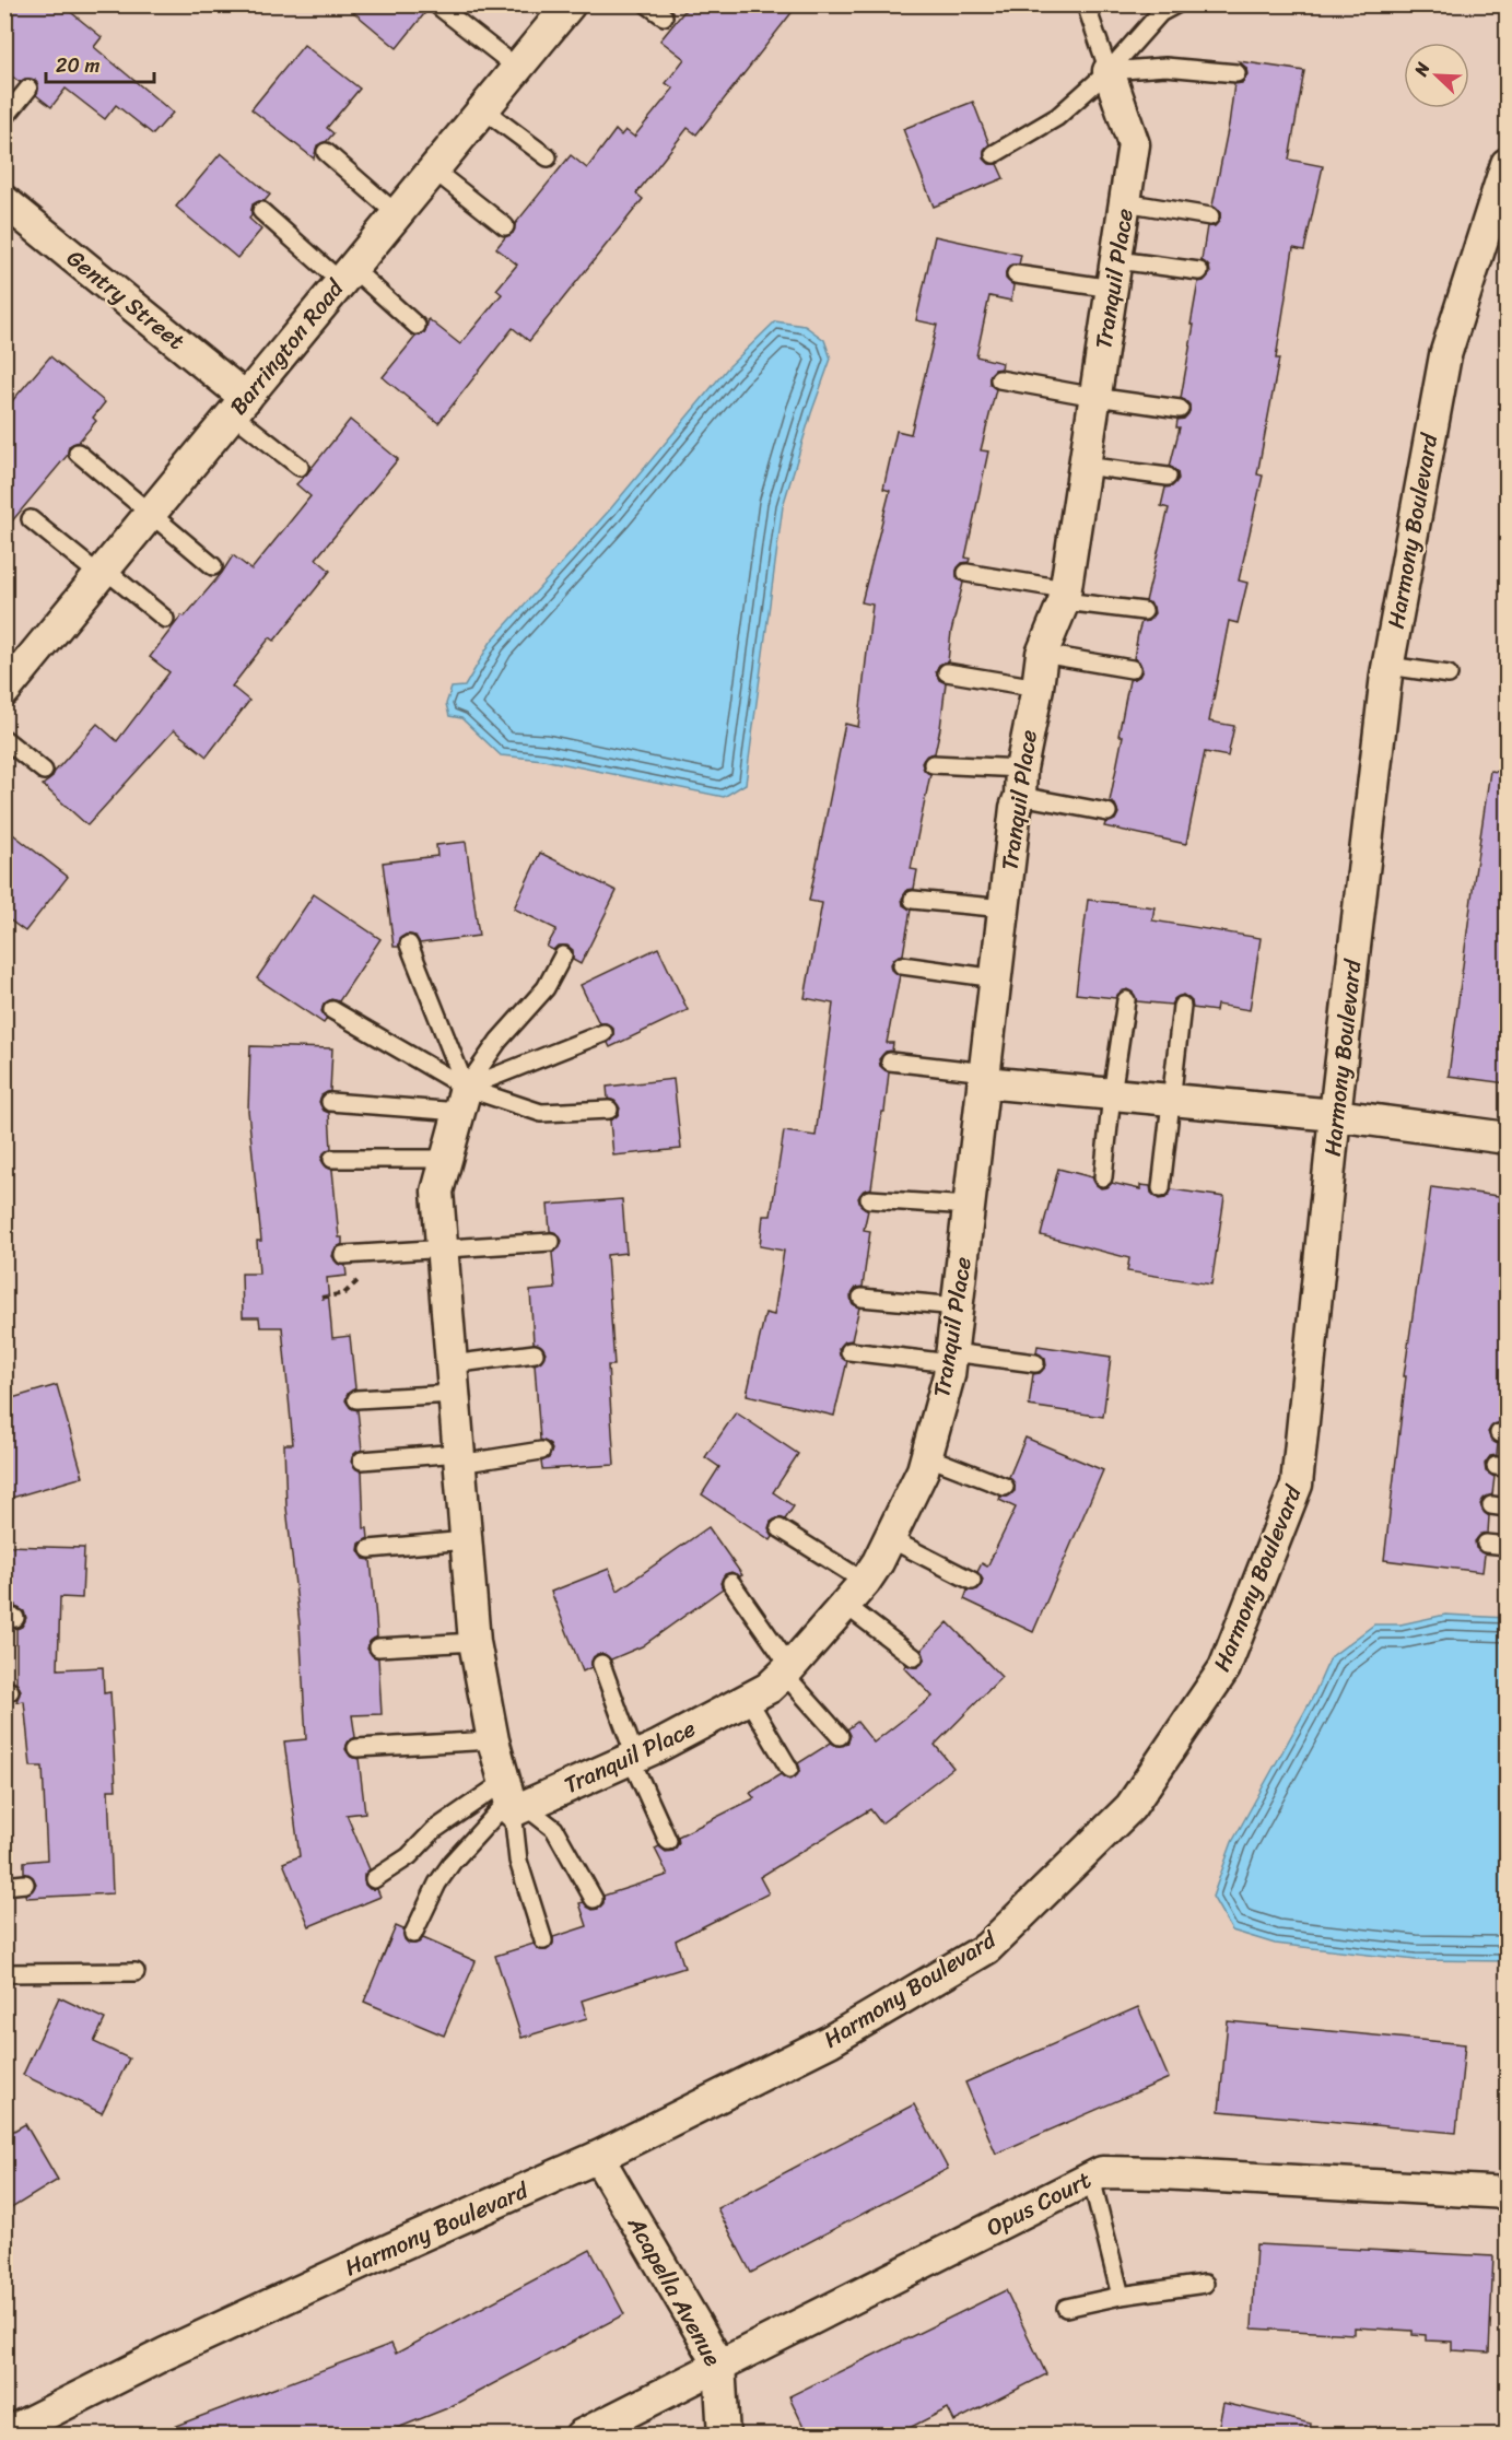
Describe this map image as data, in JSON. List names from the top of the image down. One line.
{"streets":{"street":["Tranquil Place","Gentry Street","Barrington Road","Harmony Boulevard","Opus Court","Acapella Avenue"]},"crossings":[["Gentry Street","Barrington Road"],["Harmony Boulevard","Acapella Avenue"],["Opus Court","Acapella Avenue"]],"scale_bar":"20 m","north":"top left"}
